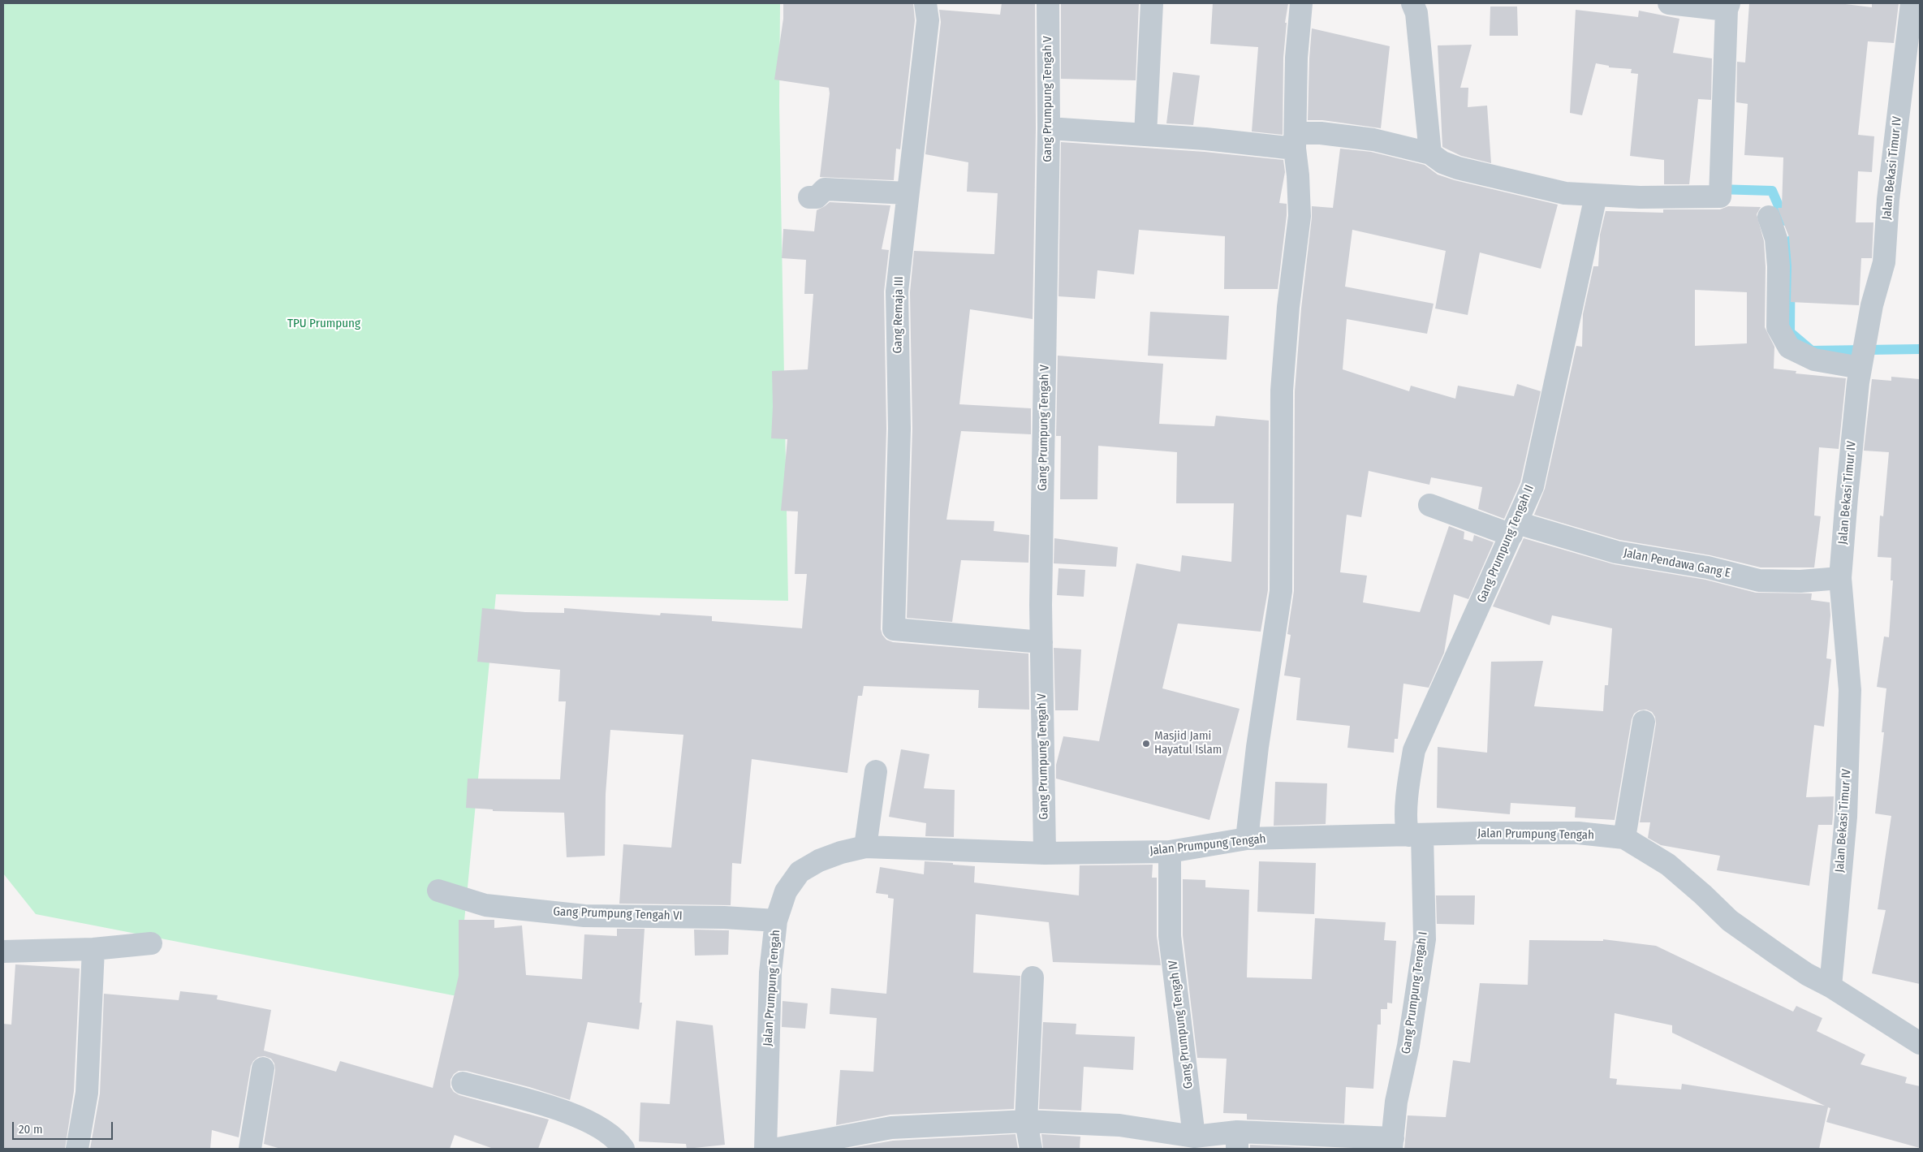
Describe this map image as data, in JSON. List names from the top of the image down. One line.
{"streets":{"street":["Gang Prumpung Tengah V","Jalan Bekasi Timur IV","Gang Remaja III","Gang Prumpung Tengah II","Jalan Pendawa Gang E","Jalan Prumpung Tengah","Gang Prumpung Tengah VI","Gang Prumpung Tengah I","Gang Prumpung Tengah IV"]},"crossings":[["Gang Prumpung Tengah V","Gang Remaja III"],["Gang Prumpung Tengah V","Jalan Prumpung Tengah"],["Jalan Bekasi Timur IV","Jalan Pendawa Gang E"],["Jalan Bekasi Timur IV","Jalan Prumpung Tengah"],["Gang Prumpung Tengah II","Jalan Pendawa Gang E"],["Gang Prumpung Tengah II","Jalan Prumpung Tengah"],["Gang Prumpung Tengah II","Gang Prumpung Tengah I"],["Jalan Prumpung Tengah","Gang Prumpung Tengah VI"],["Jalan Prumpung Tengah","Gang Prumpung Tengah I"],["Jalan Prumpung Tengah","Gang Prumpung Tengah IV"]],"parks":["TPU Prumpung"],"places":["Masjid Jami Hayatul Islam"],"scale_bar":"20 m"}
